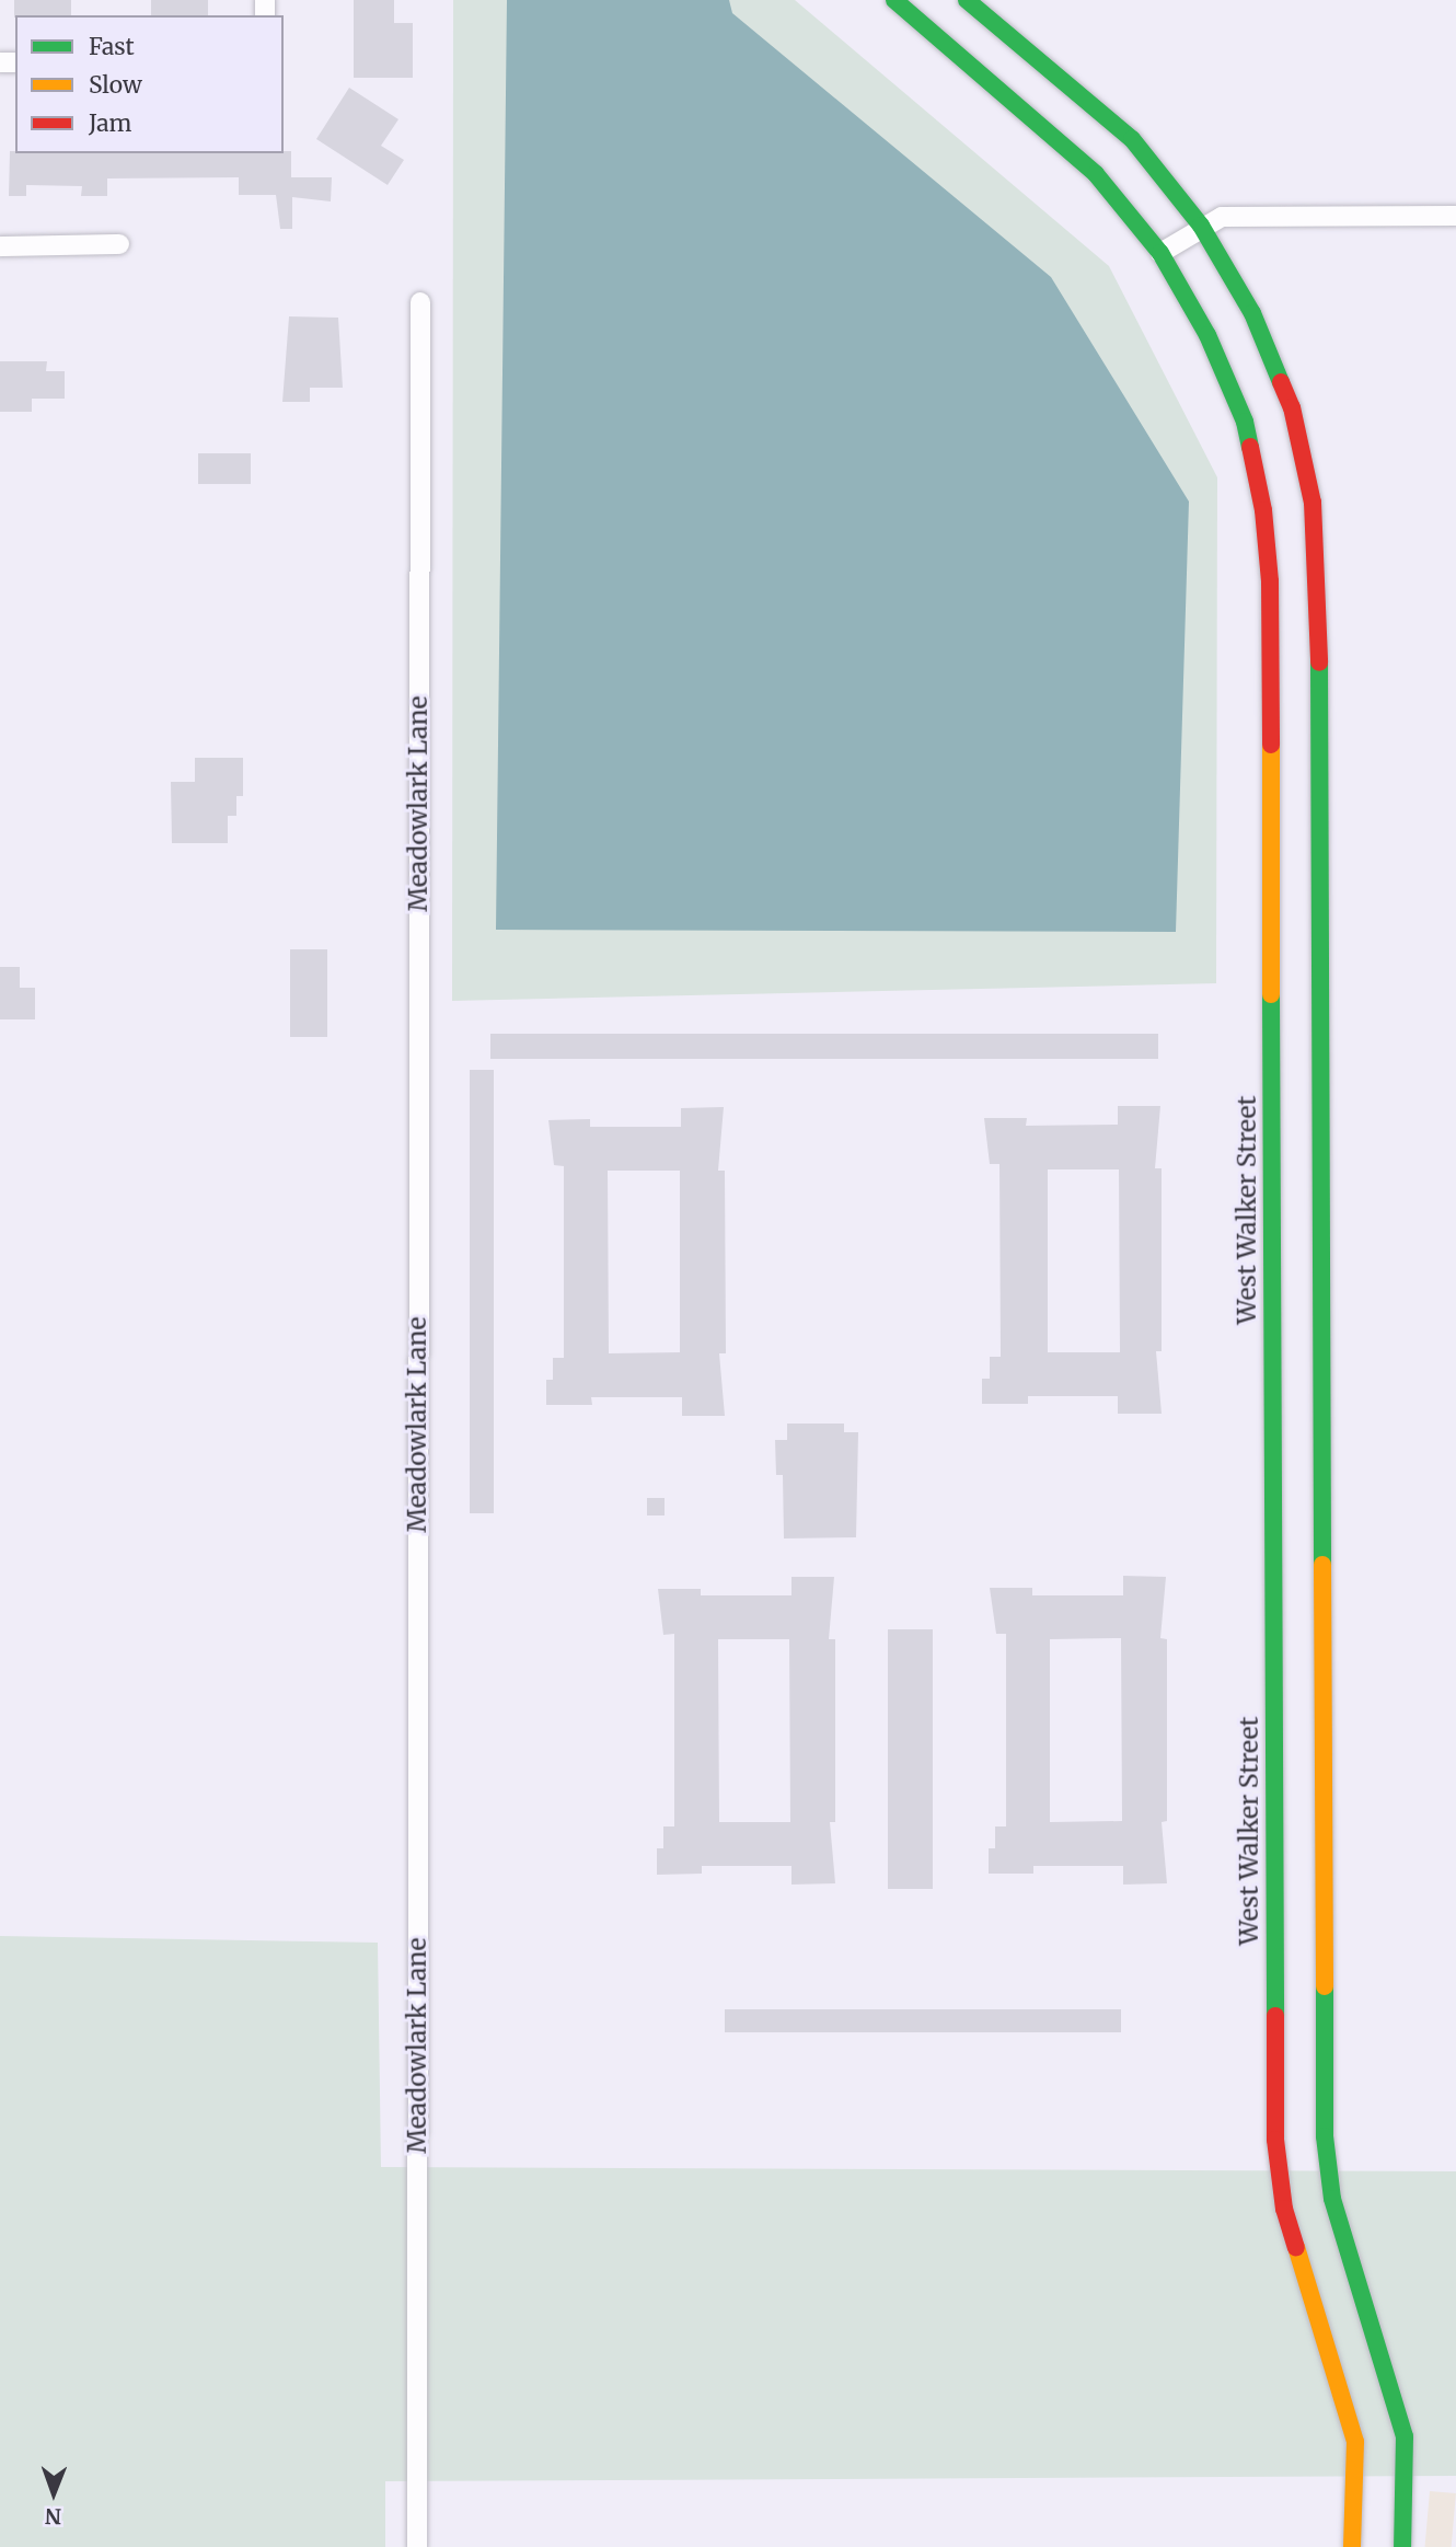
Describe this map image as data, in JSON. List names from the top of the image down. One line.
{"streets":{"street":["Meadowlark Lane","West Walker Street"]},"legend":["Fast","Slow","Jam"],"north":"bottom"}
